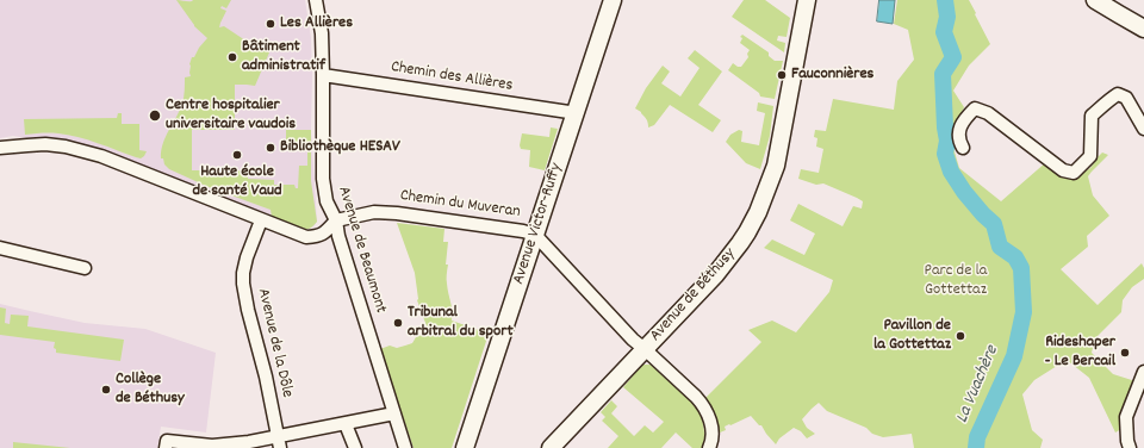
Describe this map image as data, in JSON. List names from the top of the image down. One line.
{"streets":{"street":["Chemin des Allières","Chemin du Muveran","Avenue Victor-Ruffy","Avenue de Beaumont","Avenue de Béthusy","Avenue de la Dôle"]},"crossings":[["Chemin des Allières","Avenue Victor-Ruffy"],["Chemin des Allières","Avenue de Beaumont"],["Chemin du Muveran","Avenue Victor-Ruffy"],["Chemin du Muveran","Avenue de Beaumont"],["Chemin du Muveran","Avenue de Béthusy"]],"water":["La Vuachère"],"parks":["Parc de la Gottettaz"],"places":["Les Allières","Bâtiment administratif","Fauconnières","Centre hospitalier universitaire vaudois","Bibliothèque HESAV","Haute école de santé Vaud","Tribunal arbitral du sport","Pavillon de la Gottettaz","Rideshaper - Le Bercail","Collège de Béthusy"]}
